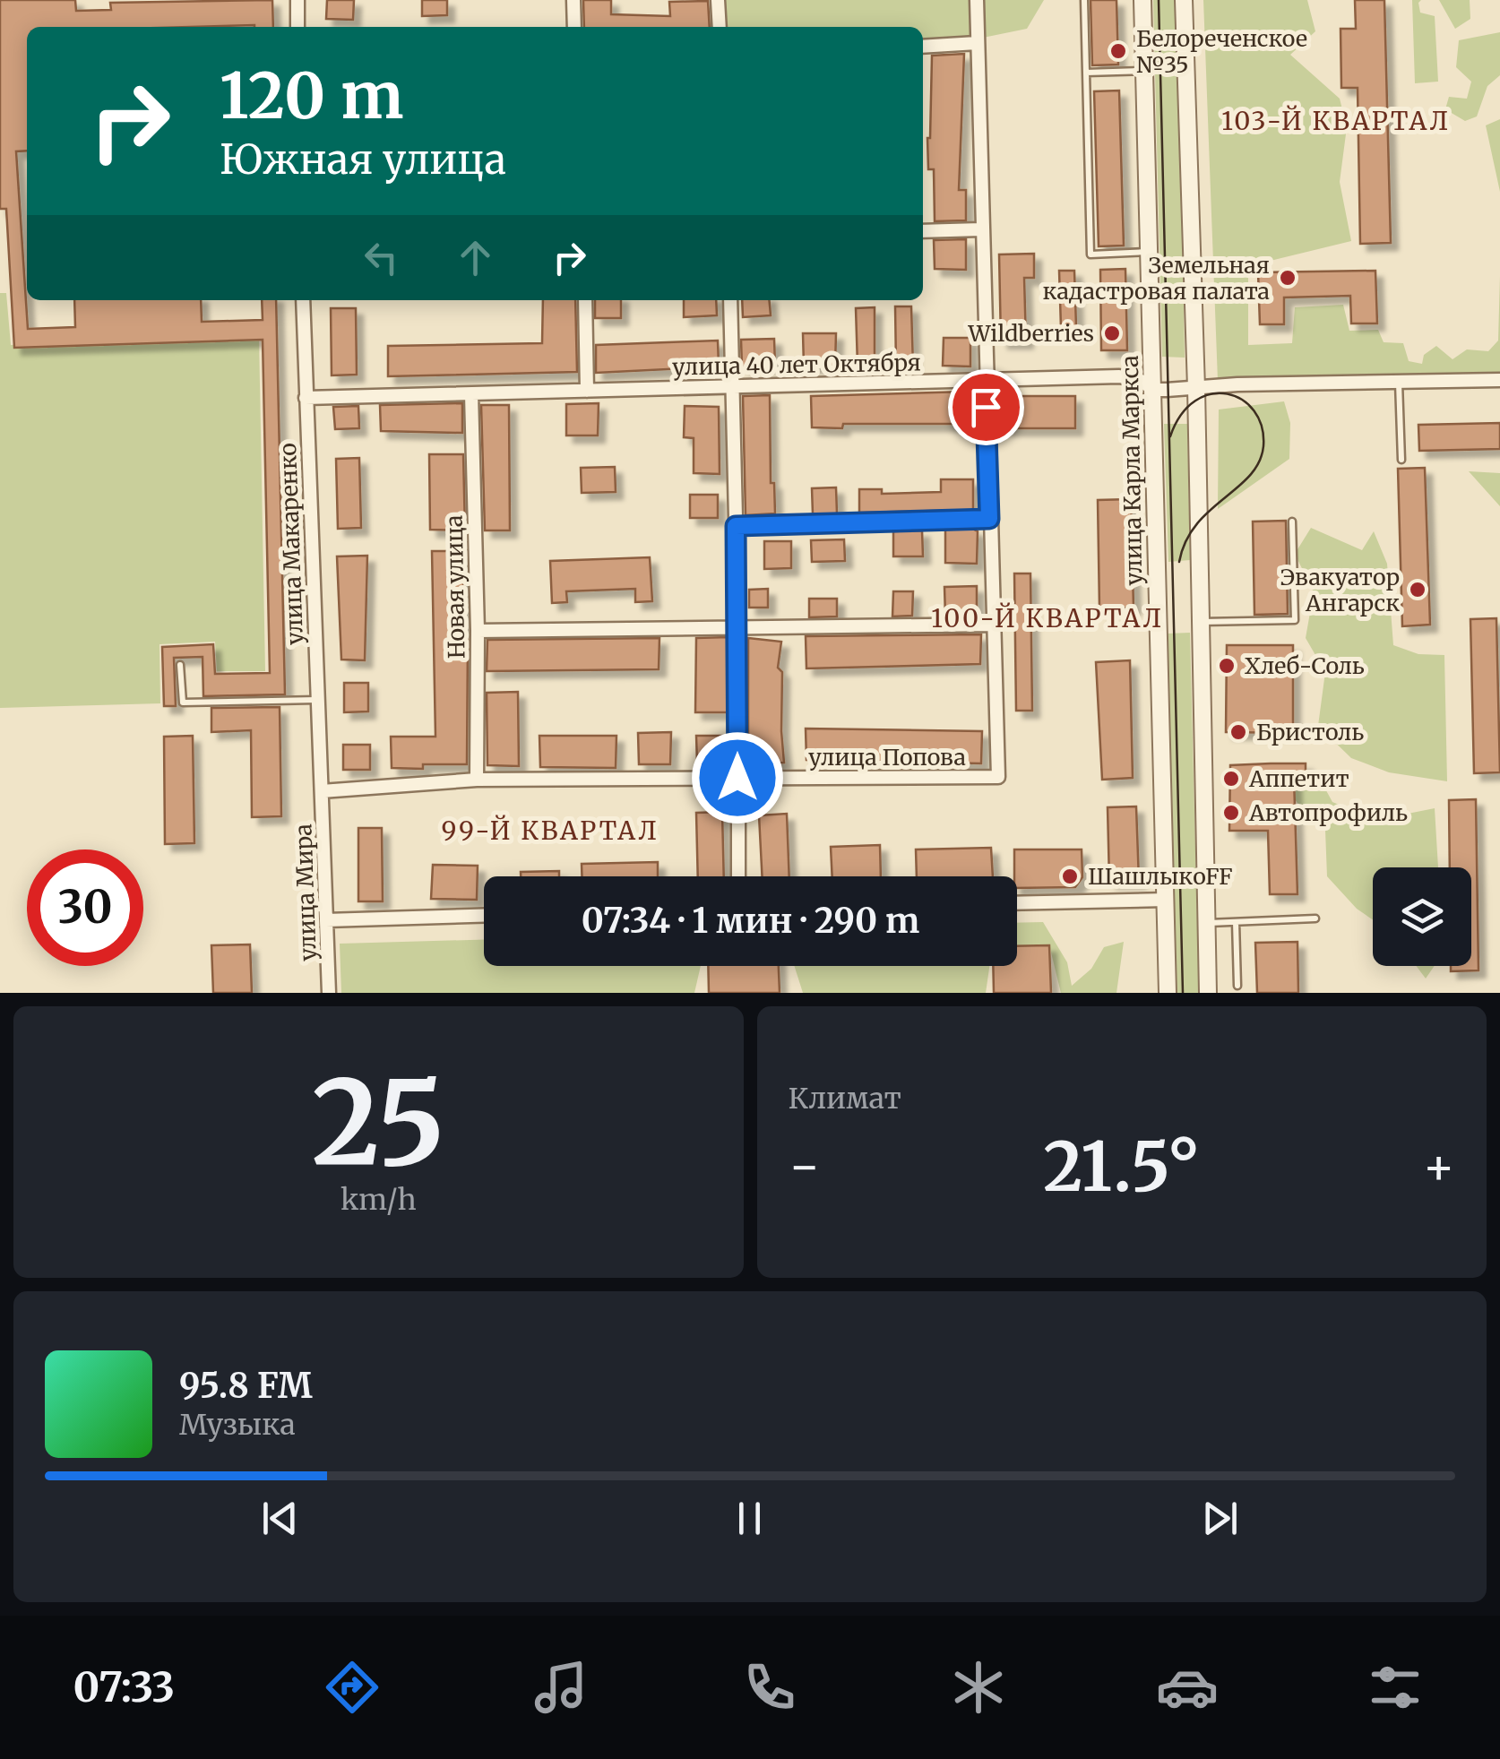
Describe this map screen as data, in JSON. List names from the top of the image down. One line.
{"streets":{"street":["улица 40 лет Октября","улица Карла Маркса","улица Макаренко","Новая улица","улица Попова","улица Мира"]},"crossings":[["улица 40 лет Октября","улица Карла Маркса"],["улица 40 лет Октября","улица Макаренко"],["улица 40 лет Октября","Новая улица"],["улица 40 лет Октября","улица Попова"],["улица Макаренко","улица Попова"],["улица Макаренко","улица Мира"],["Новая улица","улица Попова"],["улица Попова","улица Мира"]],"districts":["103-Й КВАРТАЛ","100-Й КВАРТАЛ","99-Й КВАРТАЛ"],"places":["Белореченское №35","Земельная кадастровая палата","Wildberries","Эвакуатор Ангарск","Хлеб-Соль","Бристоль","Аппетит","Автопрофиль","ШашлыкoFF"],"page":{"turn":["120 m","Южная улица"],"limit":"30","trip":"07:34 · 1 мин · 290 m","tile":[["25","km/h"],"Климат"],"heat":["−","21.5°","+"],"song":["95.8 FM","Музыка"],"tabs":"07:33"}}
